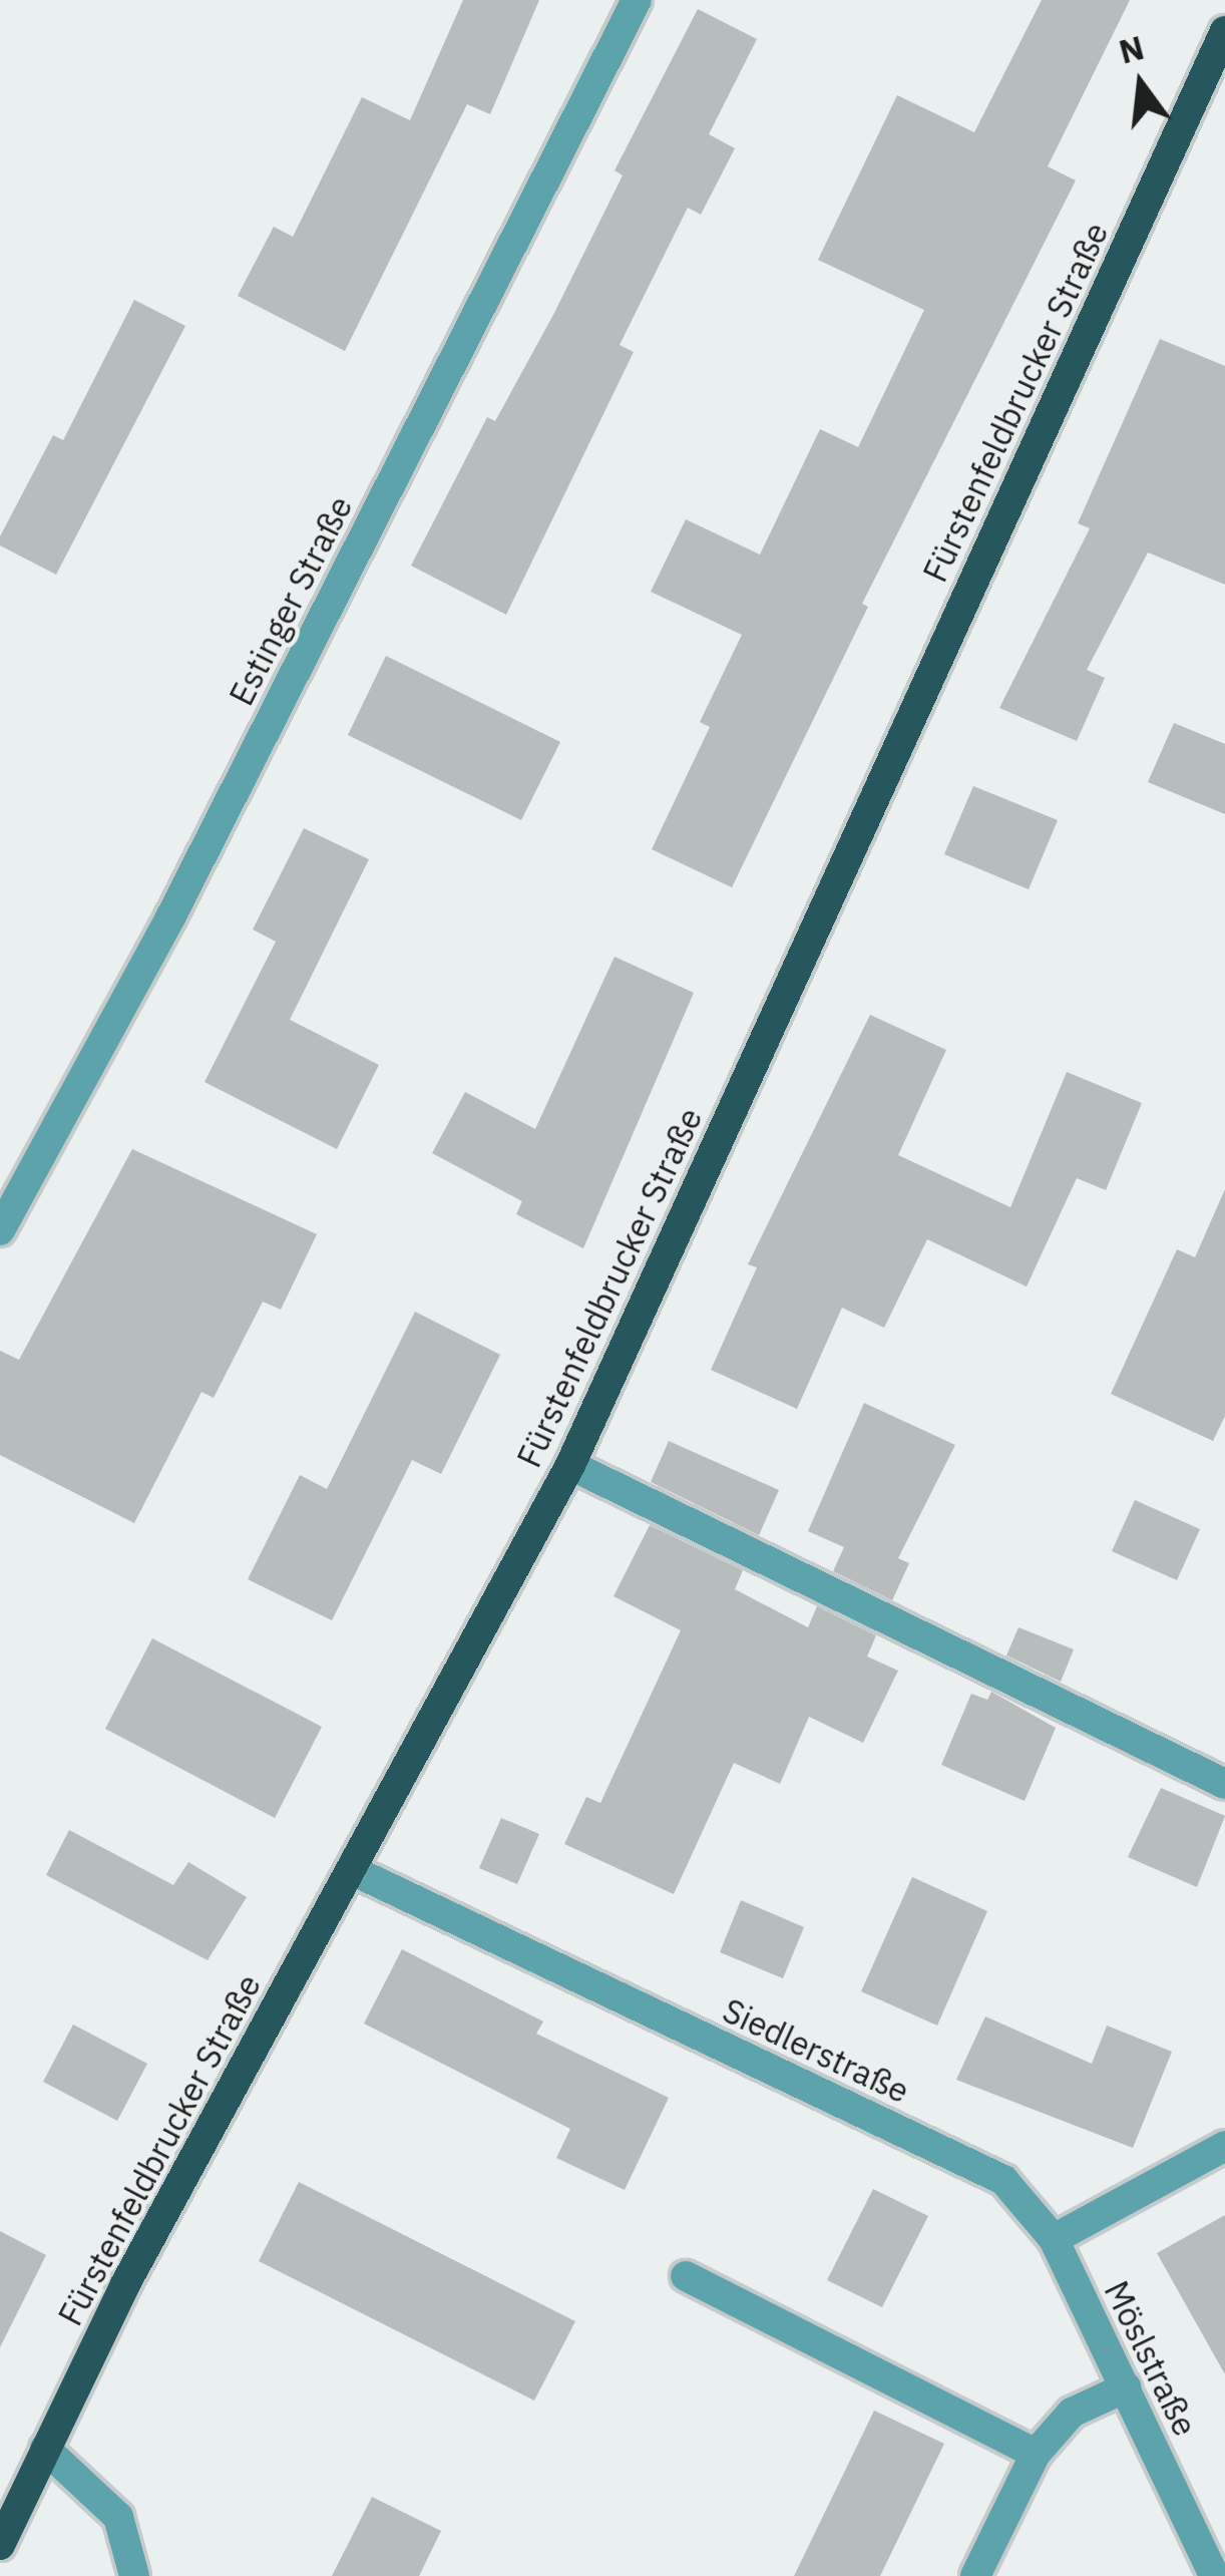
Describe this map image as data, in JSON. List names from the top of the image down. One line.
{"streets":{"main road":["Fürstenfeldbrucker Straße"],"street":["Estinger Straße","Siedlerstraße","Möslstraße"]},"crossings":[["Fürstenfeldbrucker Straße","Siedlerstraße"],["Siedlerstraße","Möslstraße"]],"north":"top"}
